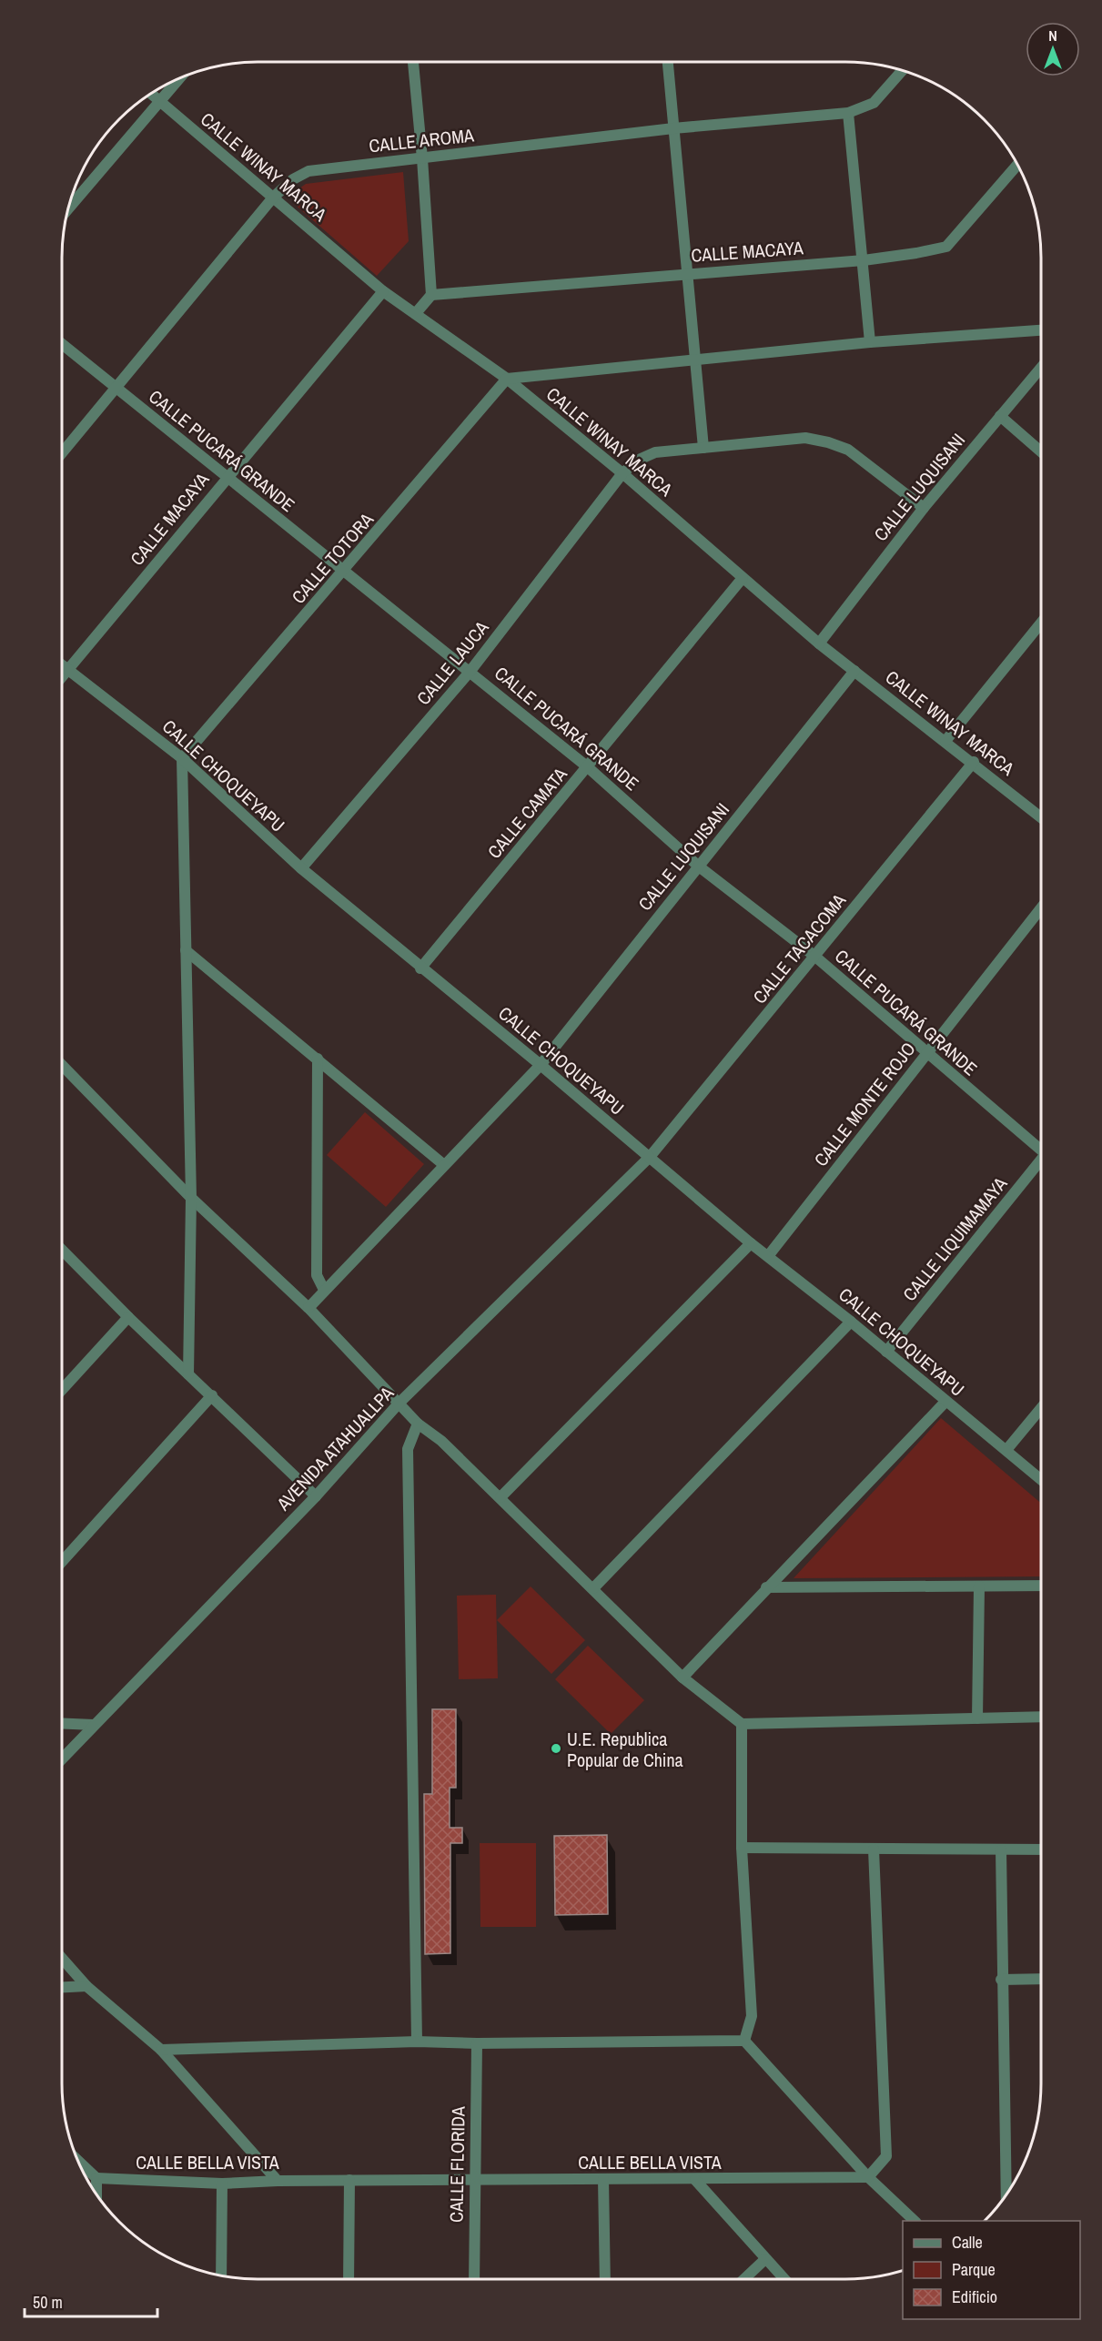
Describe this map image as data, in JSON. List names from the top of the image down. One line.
{"streets":{"street":["CALLE AROMA","CALLE WINAY MARCA","CALLE MACAYA","CALLE PUCARÁ GRANDE","CALLE LUQUISANI","CALLE TOTORA","CALLE LAUCA","CALLE CHOQUEYAPU","CALLE CAMATA","CALLE TACACOMA","CALLE MONTE ROJO","CALLE LIQUIMAMAYA","AVENIDA ATAHUALLPA","CALLE BELLA VISTA","CALLE FLORIDA"]},"crossings":[["CALLE AROMA","CALLE WINAY MARCA"],["CALLE AROMA","CALLE PUCARÁ GRANDE"],["CALLE WINAY MARCA","CALLE MACAYA"],["CALLE WINAY MARCA","CALLE LUQUISANI"],["CALLE WINAY MARCA","CALLE TOTORA"],["CALLE WINAY MARCA","CALLE LAUCA"],["CALLE WINAY MARCA","CALLE CAMATA"],["CALLE WINAY MARCA","CALLE TACACOMA"],["CALLE MACAYA","CALLE PUCARÁ GRANDE"],["CALLE MACAYA","CALLE CHOQUEYAPU"],["CALLE PUCARÁ GRANDE","CALLE LUQUISANI"],["CALLE PUCARÁ GRANDE","CALLE TOTORA"],["CALLE PUCARÁ GRANDE","CALLE LAUCA"],["CALLE PUCARÁ GRANDE","CALLE CAMATA"],["CALLE PUCARÁ GRANDE","CALLE TACACOMA"],["CALLE PUCARÁ GRANDE","CALLE MONTE ROJO"],["CALLE LUQUISANI","CALLE LAUCA"],["CALLE LUQUISANI","CALLE CHOQUEYAPU"],["CALLE TOTORA","CALLE CHOQUEYAPU"],["CALLE LAUCA","CALLE CHOQUEYAPU"],["CALLE CHOQUEYAPU","CALLE CAMATA"],["CALLE CHOQUEYAPU","CALLE TACACOMA"],["CALLE CHOQUEYAPU","CALLE MONTE ROJO"],["CALLE CHOQUEYAPU","CALLE LIQUIMAMAYA"],["CALLE CHOQUEYAPU","AVENIDA ATAHUALLPA"],["CALLE TACACOMA","AVENIDA ATAHUALLPA"],["CALLE BELLA VISTA","CALLE FLORIDA"]],"places":["U.E. Republica Popular de China"],"legend":["Calle","Parque","Edificio"],"scale_bar":"50 m","north":"top"}
